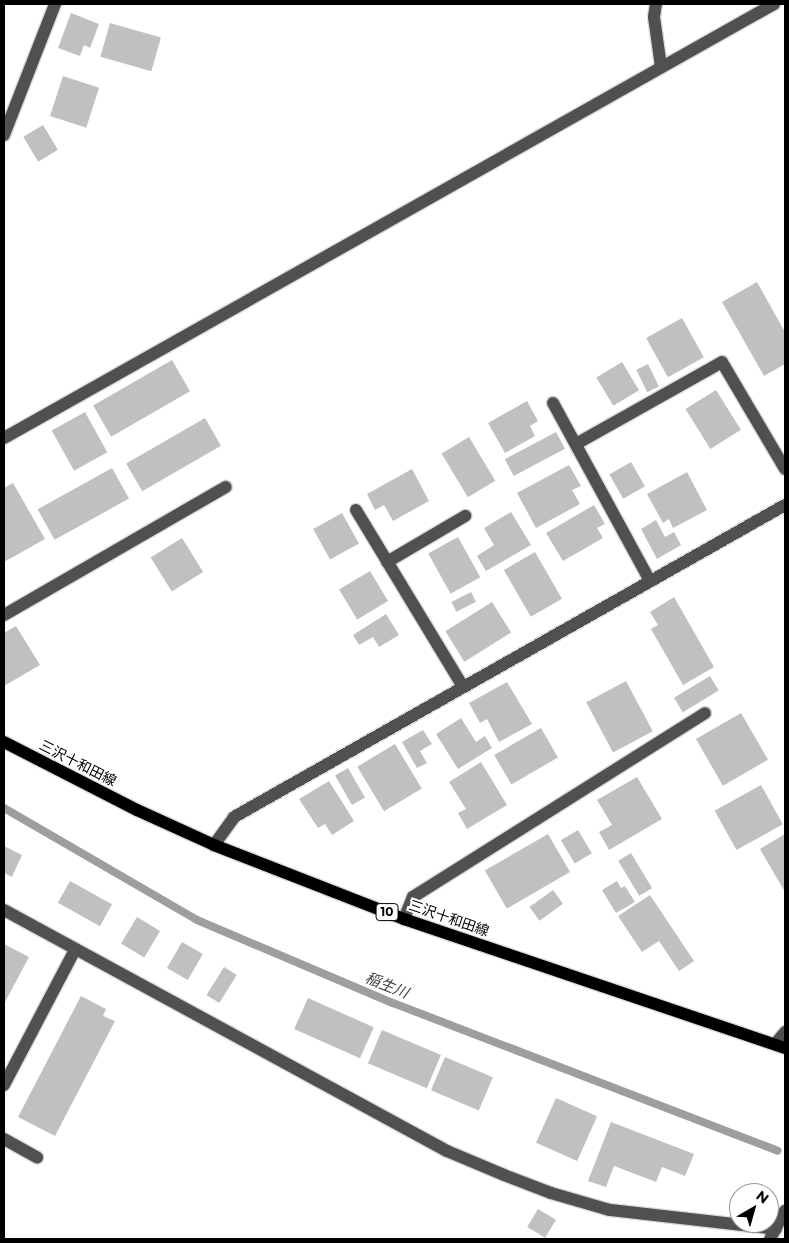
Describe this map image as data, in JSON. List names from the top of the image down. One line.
{"streets":{"main road":["三沢十和田線","10"]},"water":["稲生川"],"north":"top right"}
